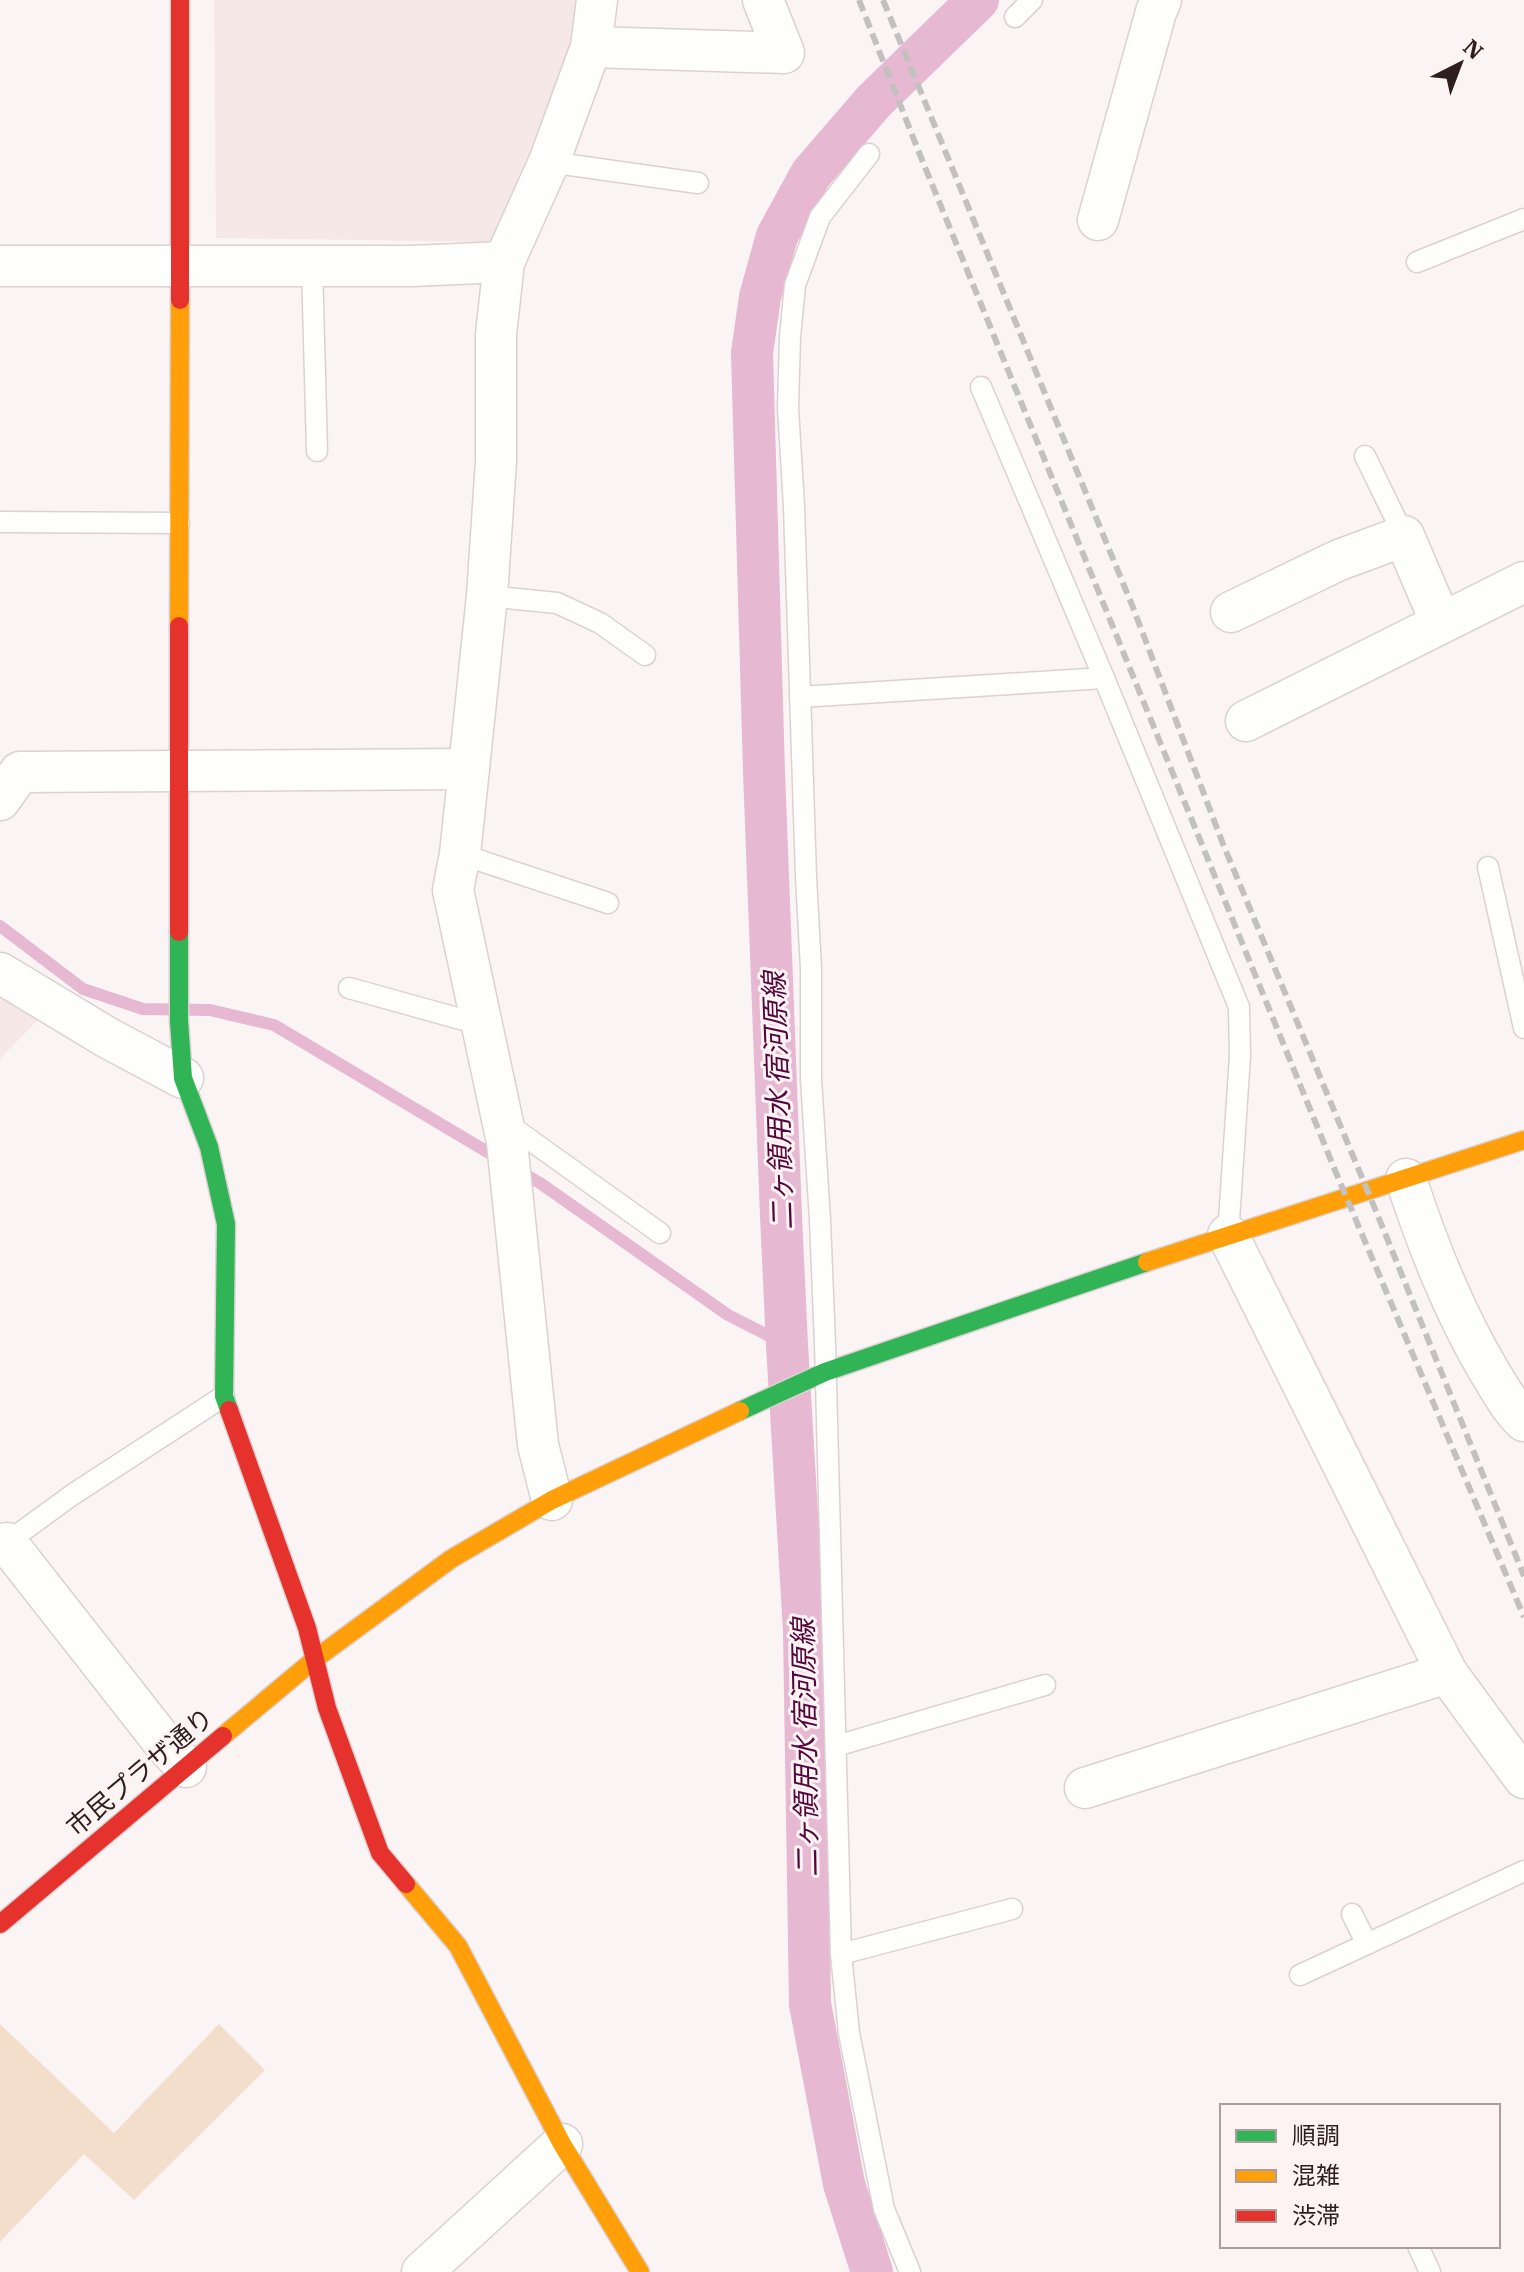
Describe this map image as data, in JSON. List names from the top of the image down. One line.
{"streets":{"street":["市民プラザ通り"]},"water":["二ヶ領用水 宿河原線"],"legend":["順調","混雑","渋滞"],"north":"top right"}
